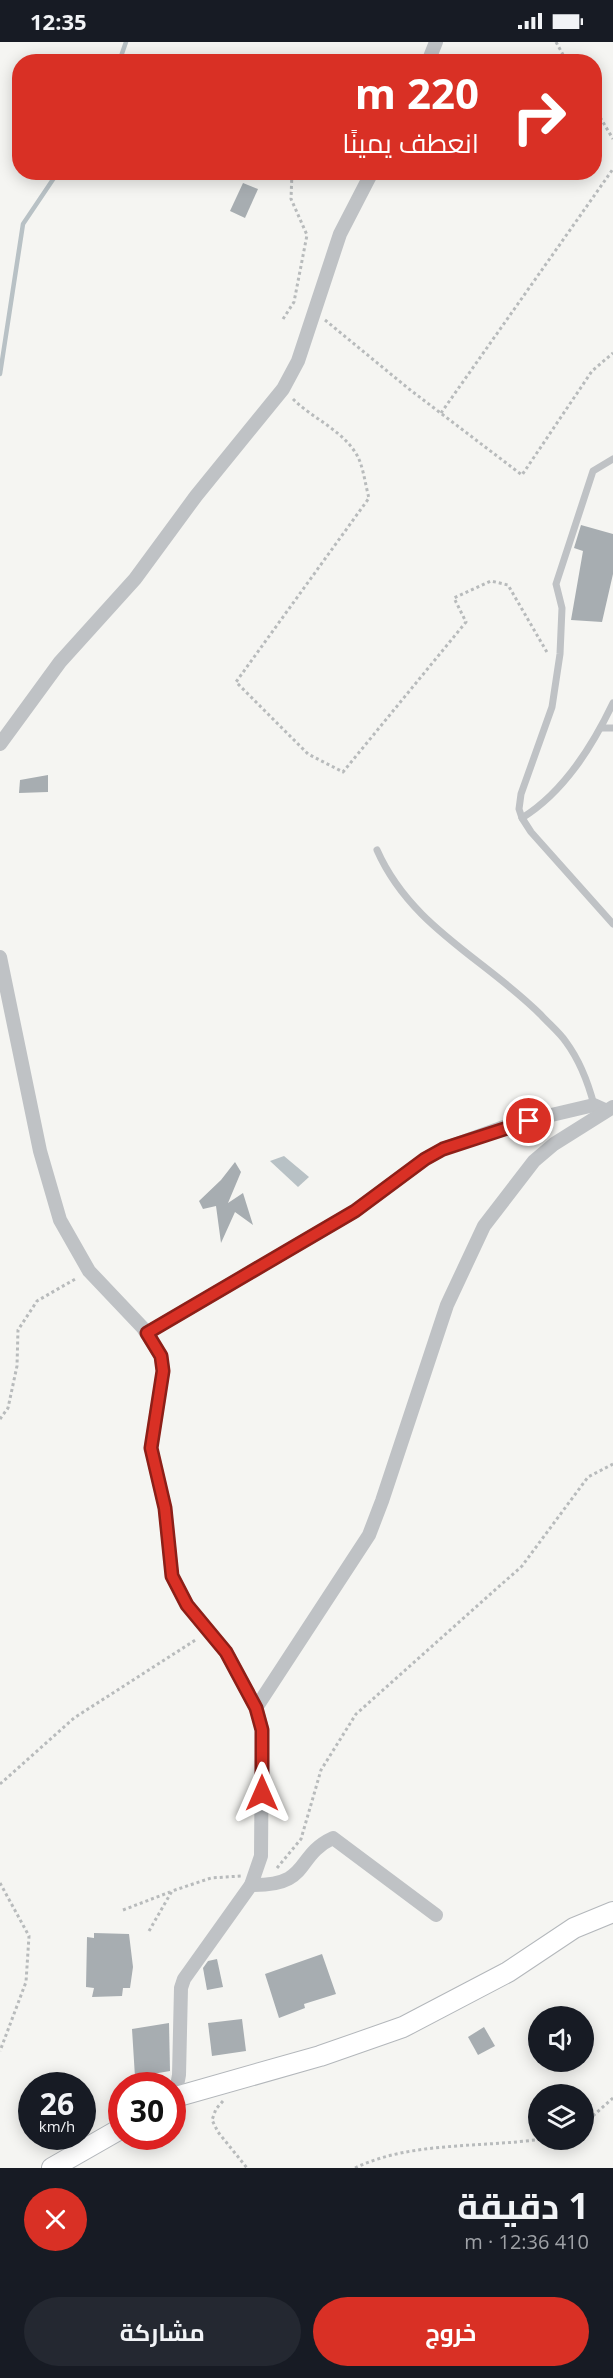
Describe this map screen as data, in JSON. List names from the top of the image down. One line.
{"page":{"status":"12:35","turn":["220 m","انعطف يمينًا"],"speed":"26 km/h","limit":"30","heading":["1 دقيقة","410 m · 12:36"],"buttons":["خروج","مشاركة"]}}
